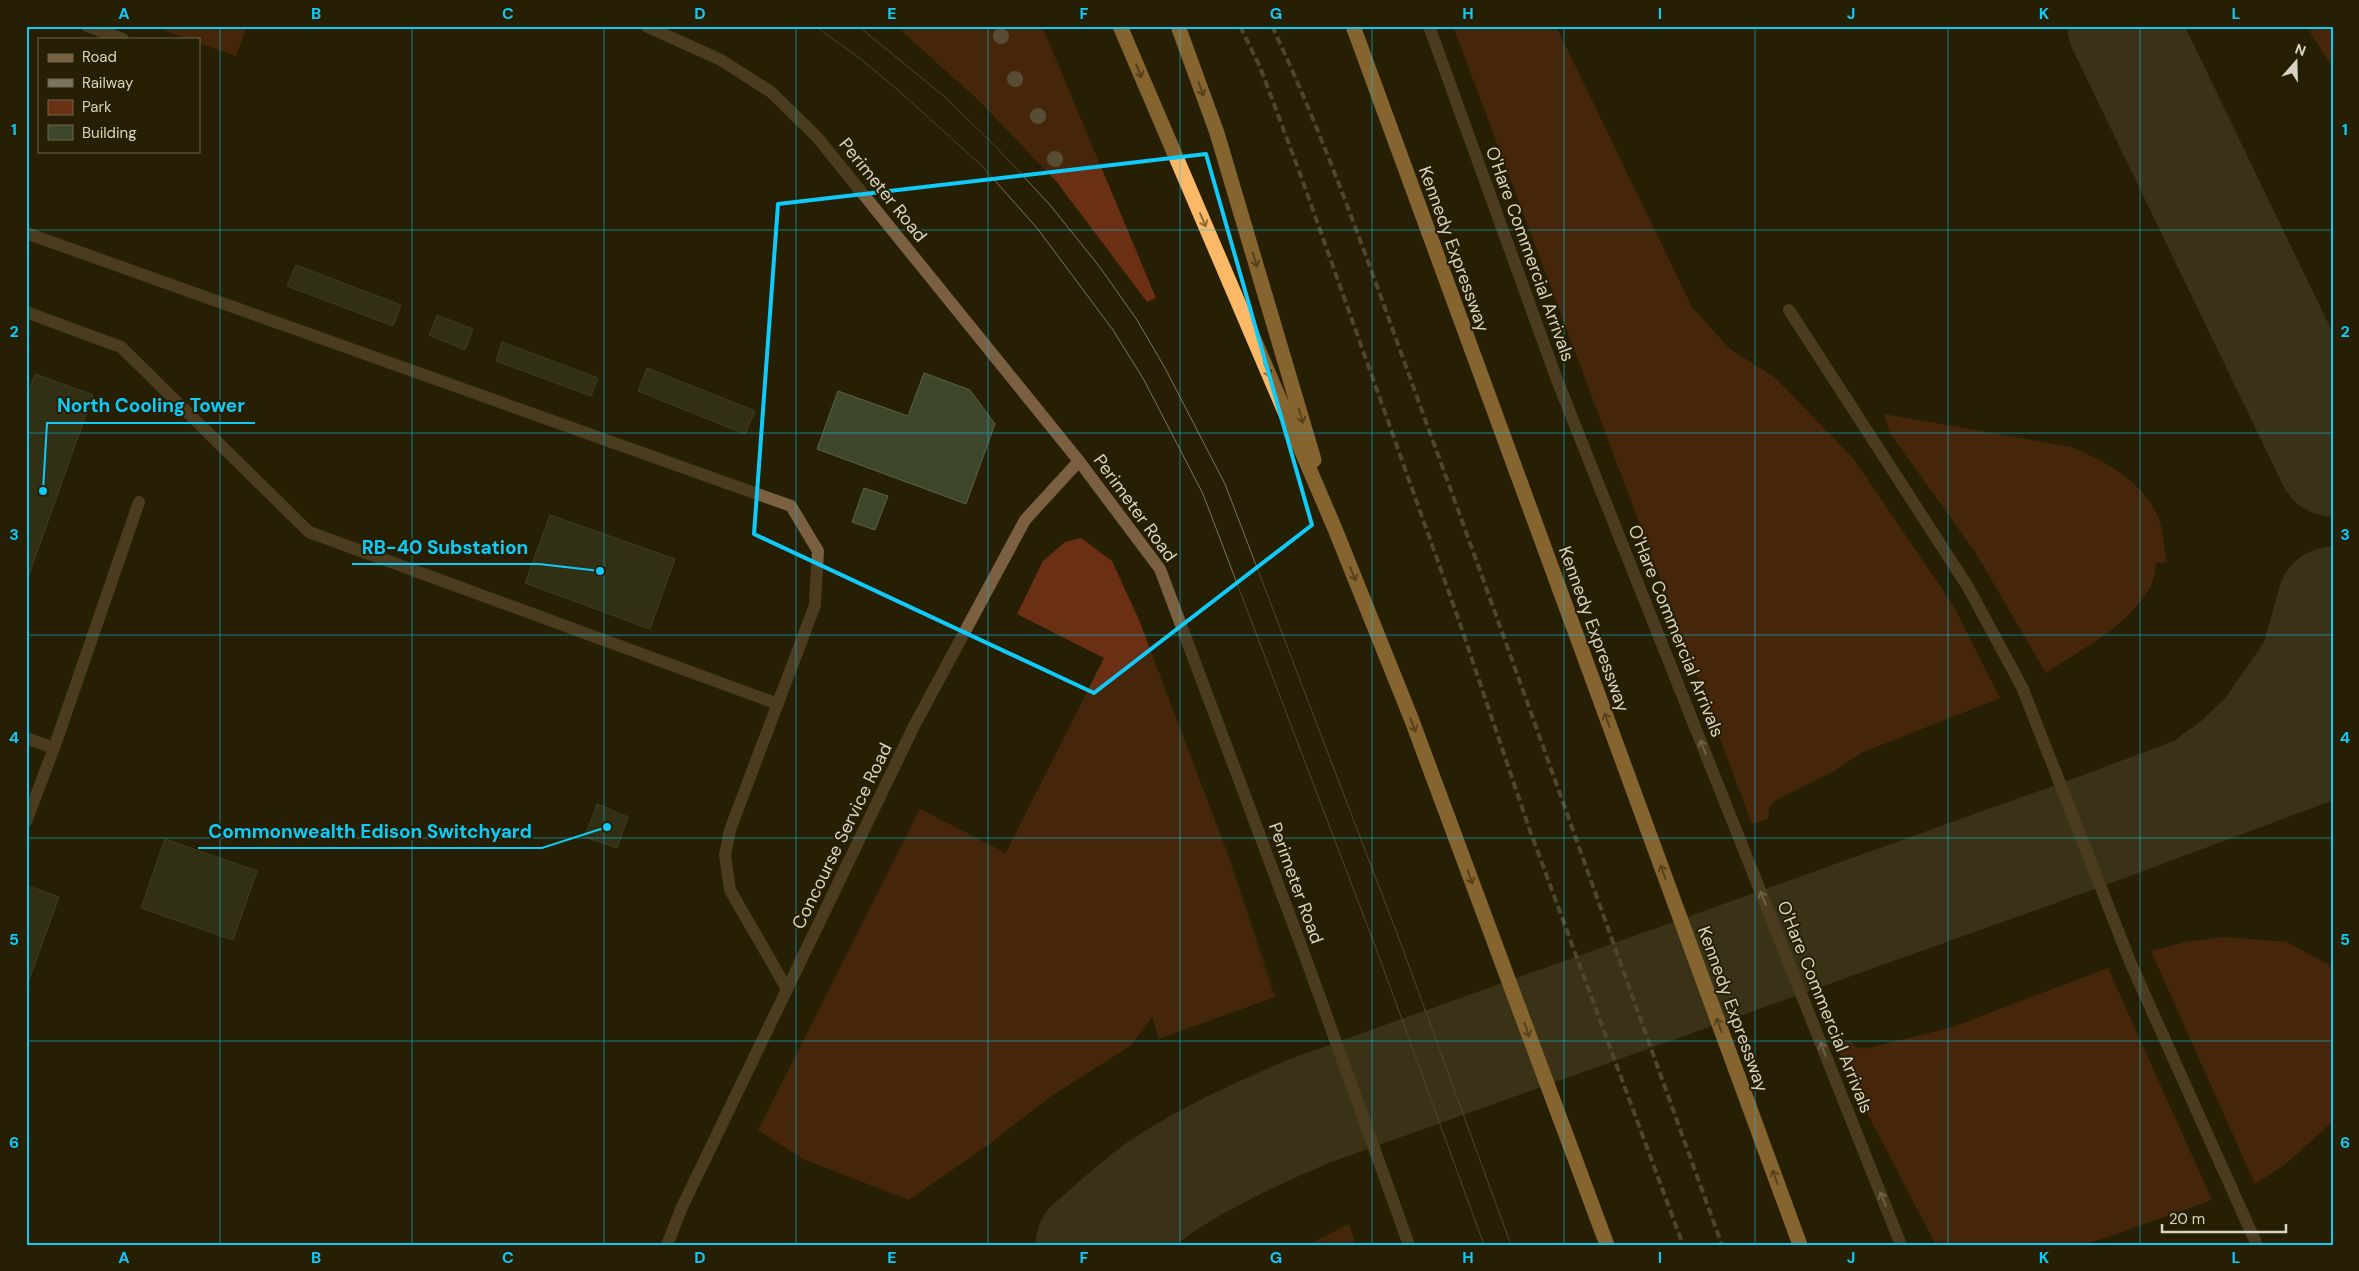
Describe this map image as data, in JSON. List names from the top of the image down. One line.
{"streets":{"highway":["Kennedy Expressway"],"lane":["Perimeter Road","O'Hare Commercial Arrivals","Concourse Service Road"]},"crossings":[["Perimeter Road","Concourse Service Road"]],"one_way":["Kennedy Expressway","O'Hare Commercial Arrivals"],"places":["North Cooling Tower","RB-40 Substation","Commonwealth Edison Switchyard"],"legend":["Road","Railway","Park","Building"],"scale_bar":"20 m","north":"top","grid":{"columns":["A","B","C","D","E","F","G","H","I","J","K","L"],"rows":["1","2","3","4","5","6"]}}
